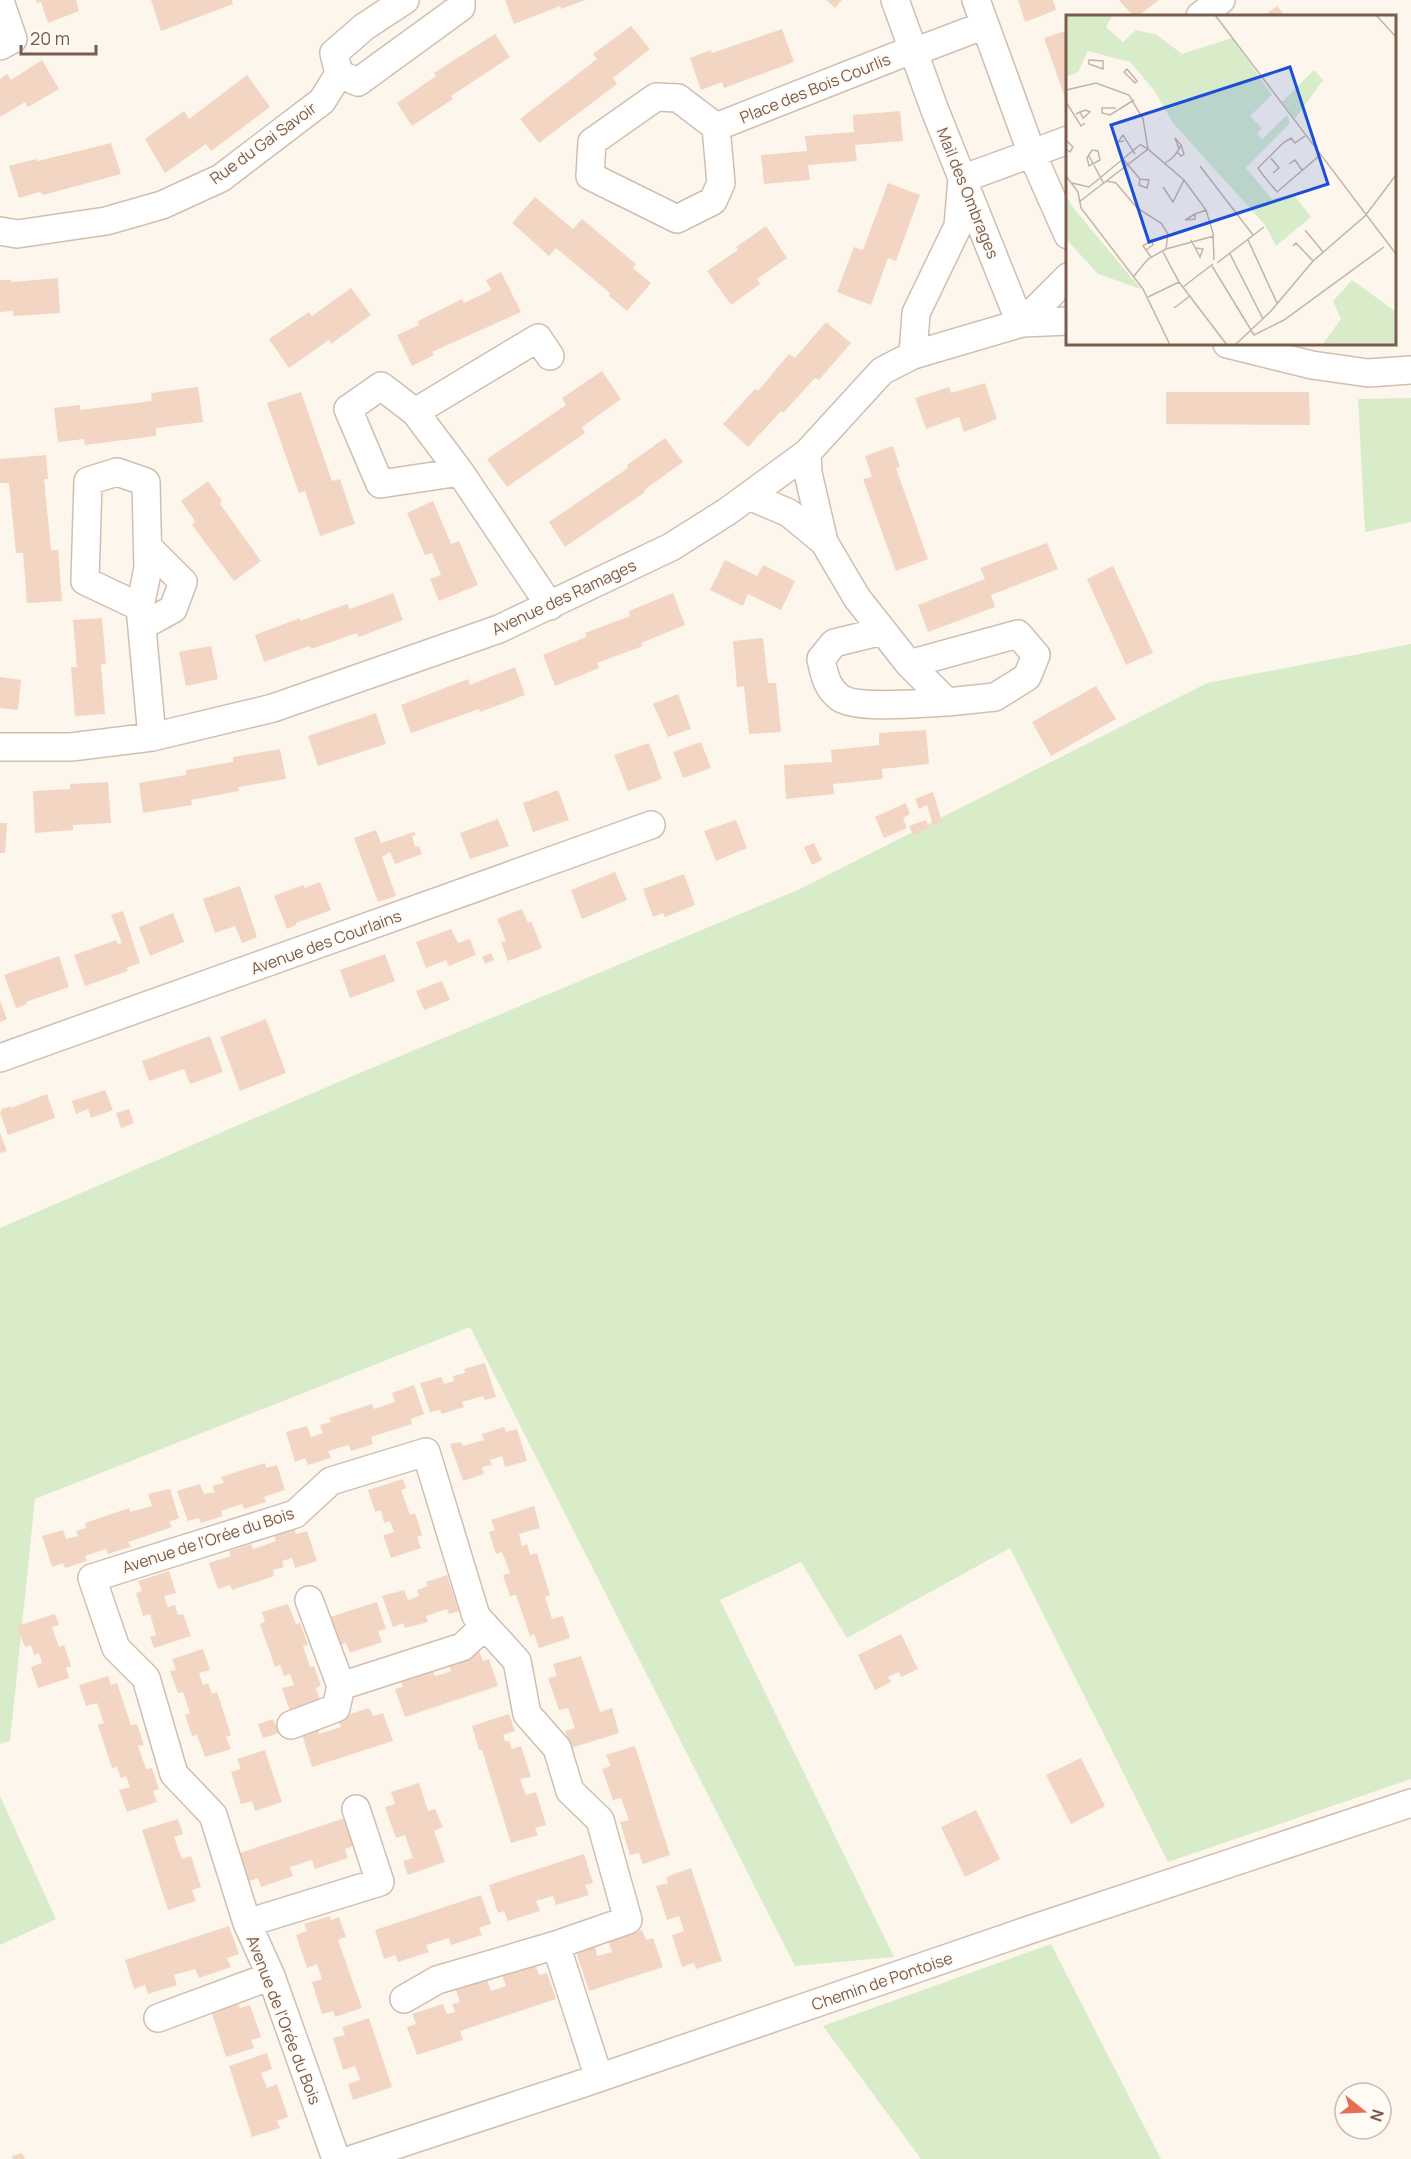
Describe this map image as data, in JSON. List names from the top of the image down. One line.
{"streets":{"street":["Place des Bois Courlis","Rue du Gai Savoir","Mail des Ombrages","Avenue des Ramages","Avenue des Courlains","Avenue de l'Orée du Bois","Chemin de Pontoise"]},"crossings":[["Place des Bois Courlis","Mail des Ombrages"],["Mail des Ombrages","Avenue des Ramages"]],"scale_bar":"20 m","north":"right"}
